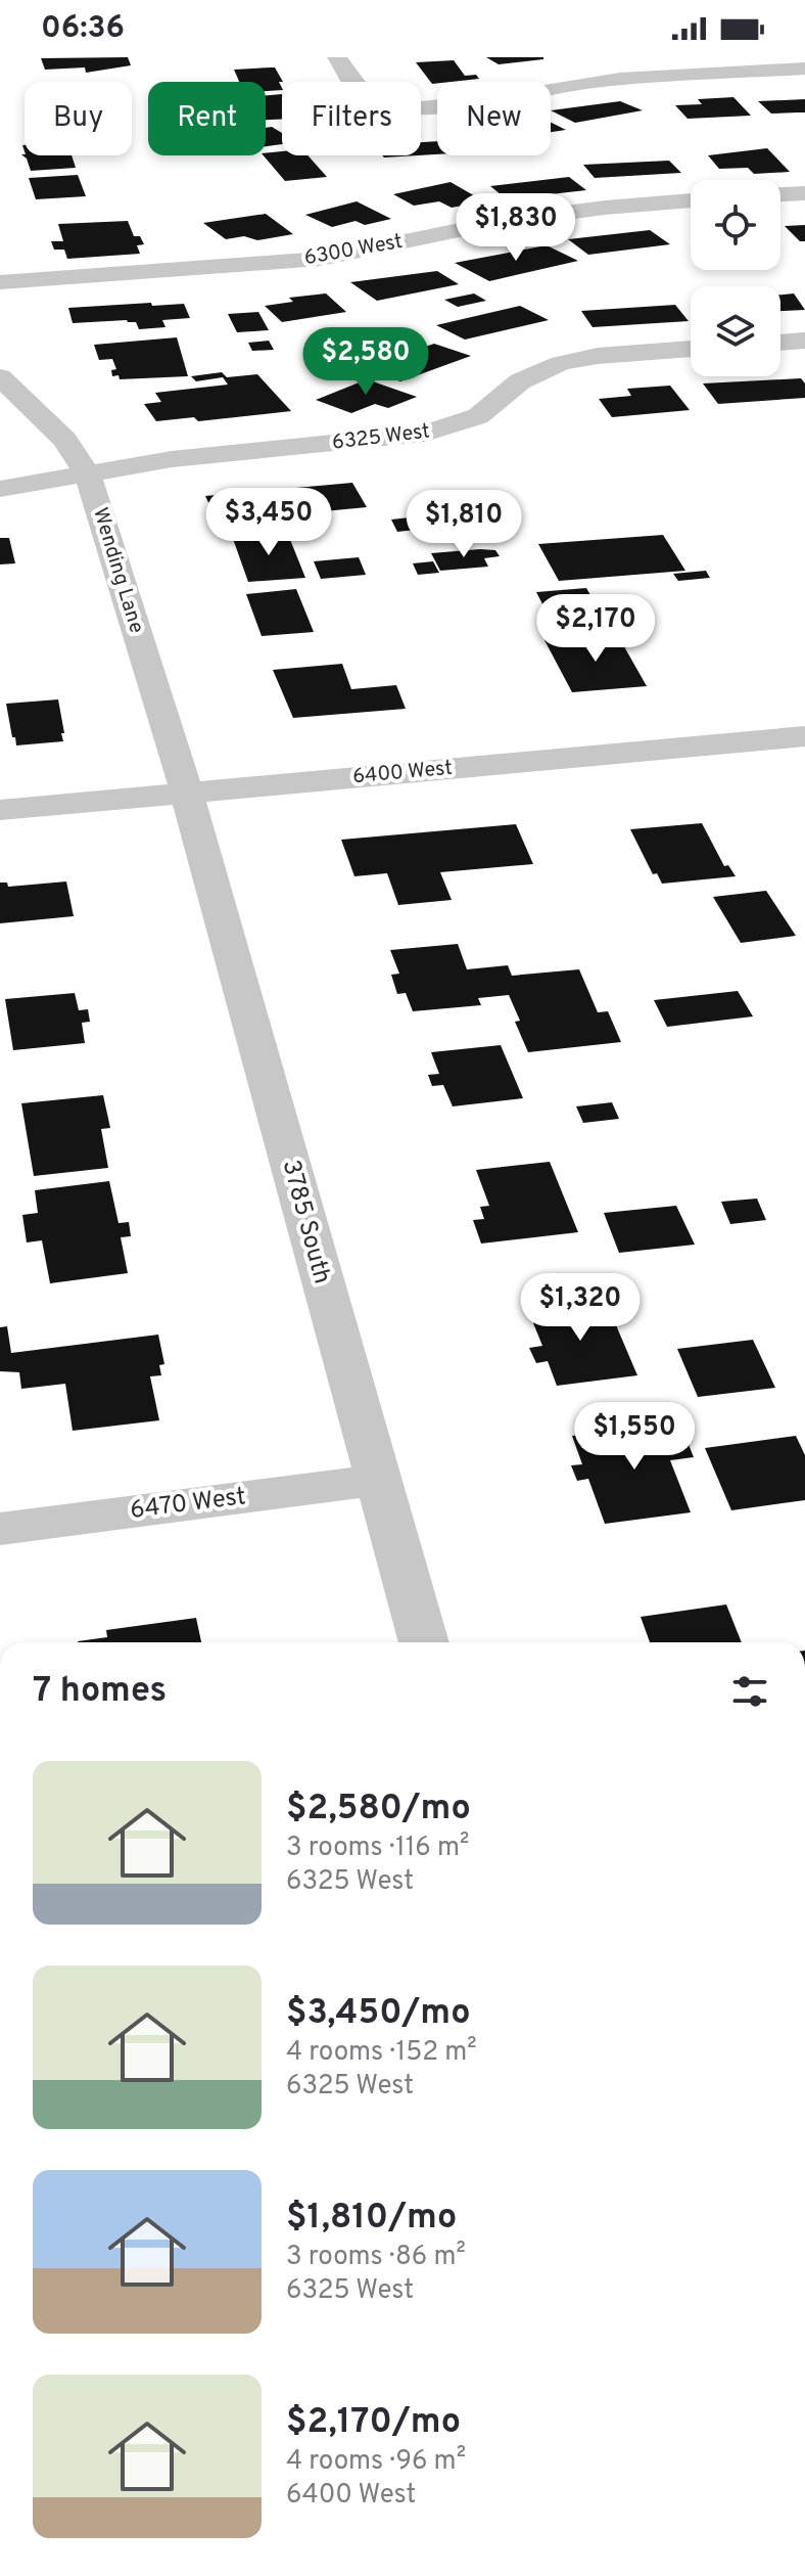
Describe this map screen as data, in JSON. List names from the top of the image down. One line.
{"streets":{"street":["6300 West","6325 West","Wending Lane","6400 West","3785 South","6470 West"]},"crossings":[["6325 West","Wending Lane"],["Wending Lane","6400 West"],["Wending Lane","3785 South"],["6400 West","3785 South"],["3785 South","6470 West"]],"page":{"status":"06:36","chip":["Buy","Rent","Filters","New"],"price":["$1,830","$2,580","$3,450","$1,810","$2,170","$1,320","$1,550"],"heading":"7 homes","list":[{"name":"$2,580/mo","note":"3 rooms · 116 m² · 6325 West"},{"name":"$3,450/mo","note":"4 rooms · 152 m² · 6325 West"},{"name":"$1,810/mo","note":"3 rooms · 86 m² · 6325 West"},{"name":"$2,170/mo","note":"4 rooms · 96 m² · 6400 West"}]}}
